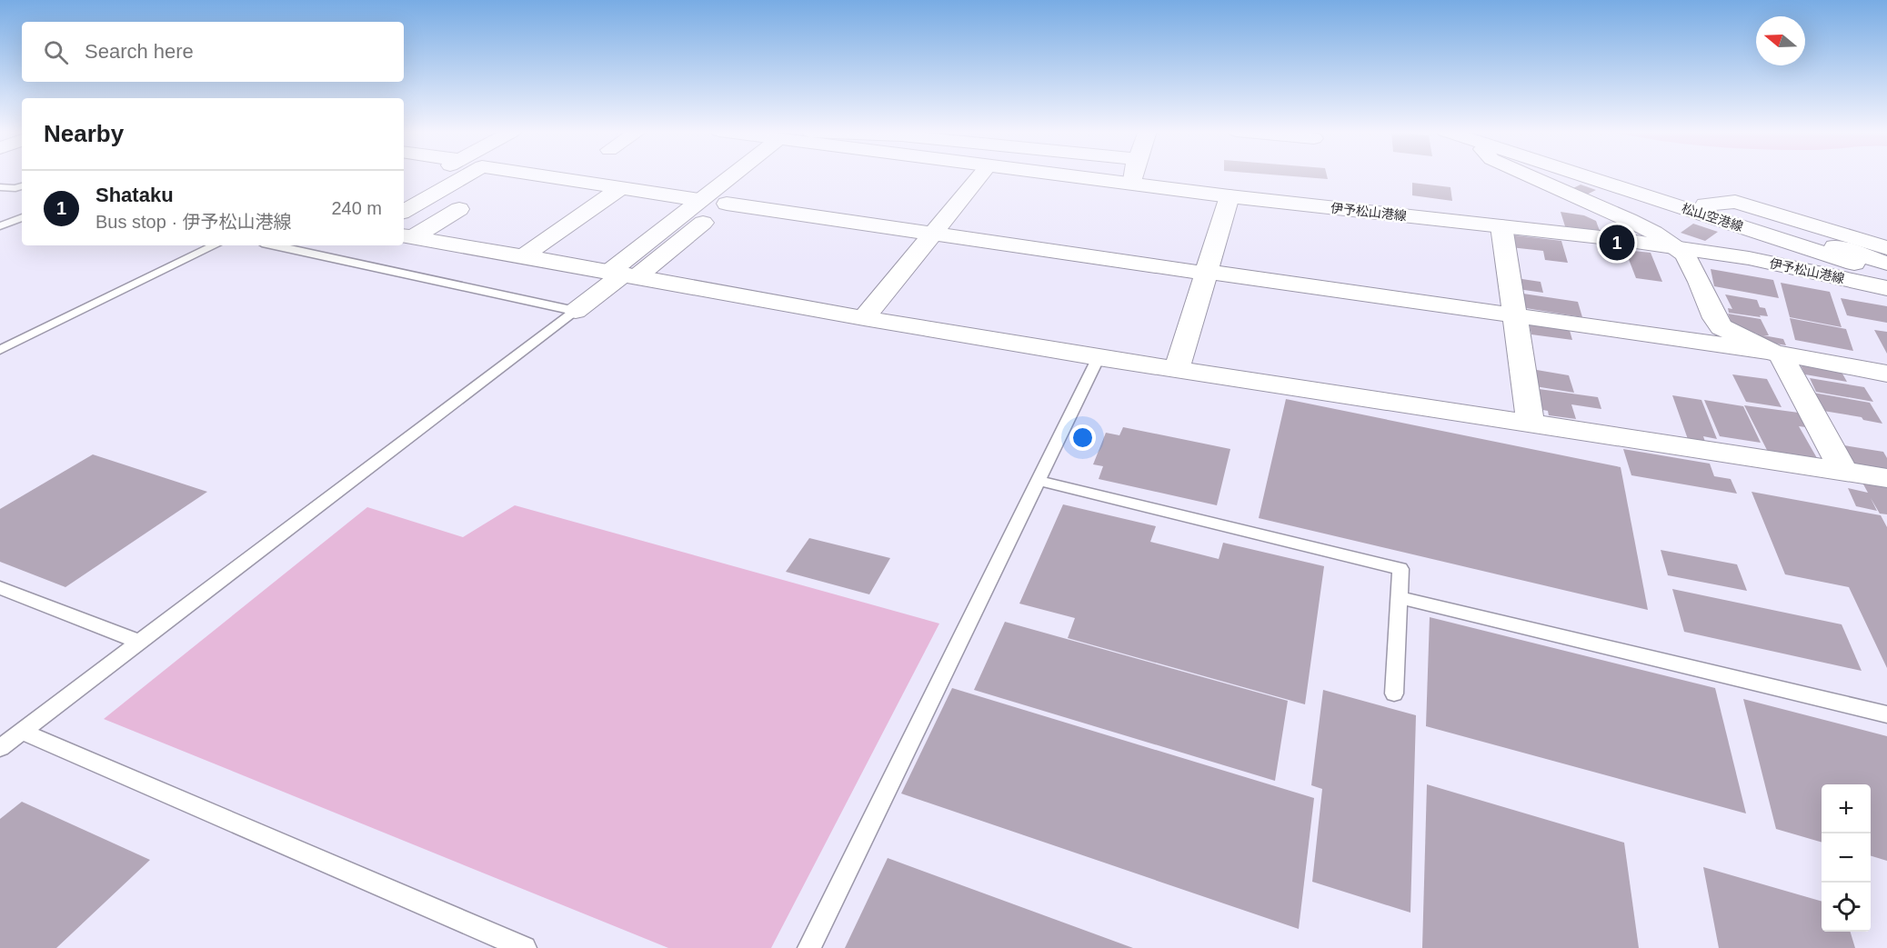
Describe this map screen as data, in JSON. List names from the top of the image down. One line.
{"streets":{"street":["伊予松山港線","松山空港線"]},"north":"left","page":{"search":"Search here","heading":"Nearby","list":[{"mark":"1","name":"Shataku","note":"Bus stop · 伊予松山港線","value":"240 m"}],"pins":"1","map_buttons":["+","−"]}}
